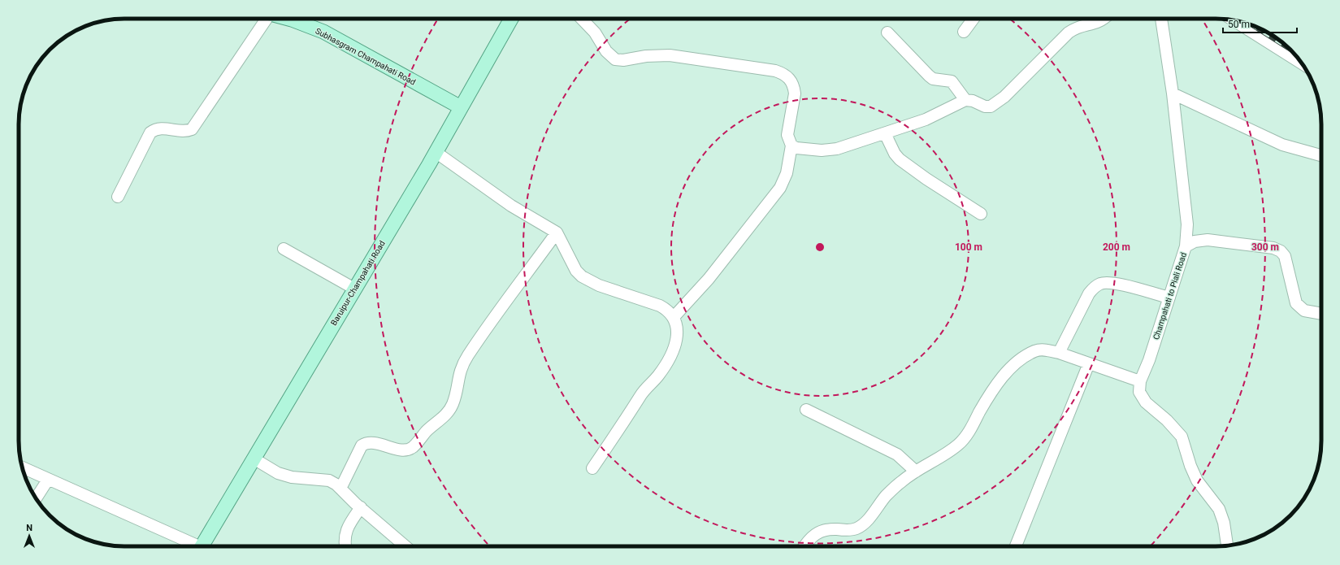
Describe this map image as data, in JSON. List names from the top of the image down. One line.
{"streets":{"main road":["Subhasgram Champahati Road","Baruipur-Champahati Road"],"street":["Champahati to Piali Road"]},"crossings":[["Subhasgram Champahati Road","Baruipur-Champahati Road"]],"scale_bar":"50 m","north":"top","rings":["100 m","200 m","300 m"]}
